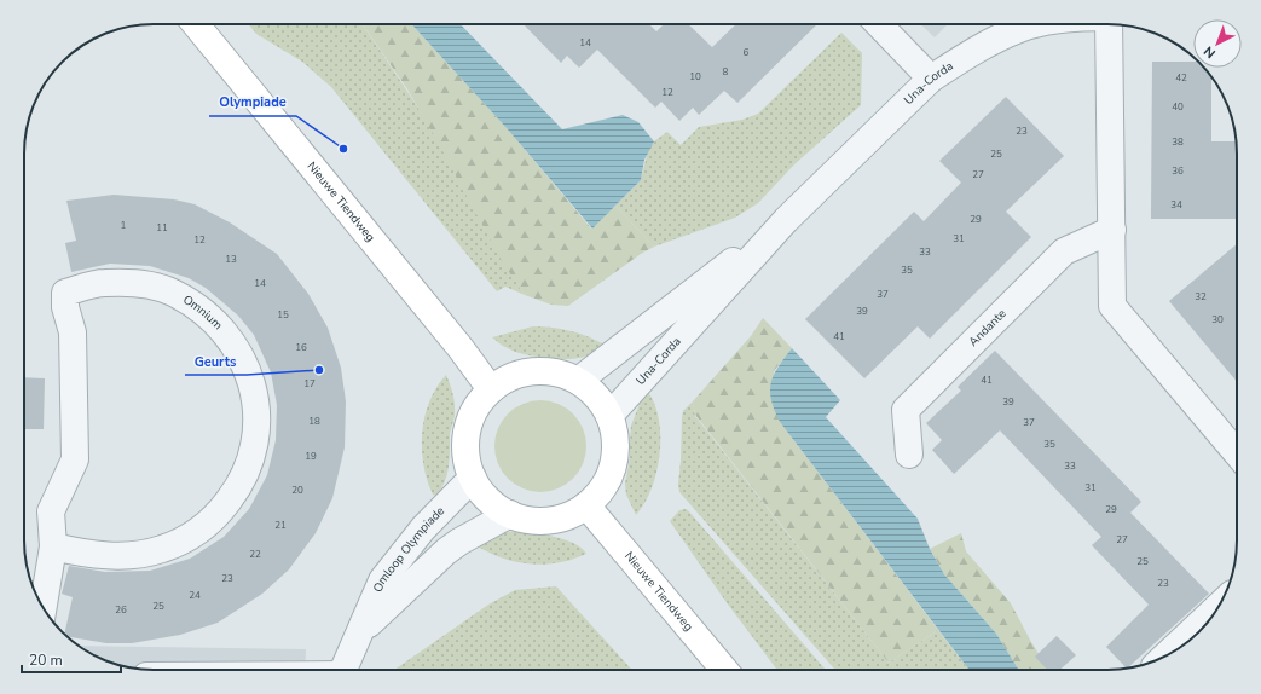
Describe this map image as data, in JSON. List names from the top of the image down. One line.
{"streets":{"street":["Una-Corda","Nieuwe Tiendweg","Omnium","Andante","Omloop Olympiade"]},"crossings":[["Una-Corda","Nieuwe Tiendweg"],["Una-Corda","Omloop Olympiade"],["Nieuwe Tiendweg","Omloop Olympiade"]],"places":["Olympiade","Geurts"],"house_numbers":["14","6","8","10","42","12","40","23","38","25","36","27","34","29","1","11","31","12","33","13","35","14","37","32","39","15","30","41","16","41","17","39","18","37","35","19","33","31","20","29","21","27","22","25","23","23","24","25","26"],"scale_bar":"20 m","north":"bottom left"}
